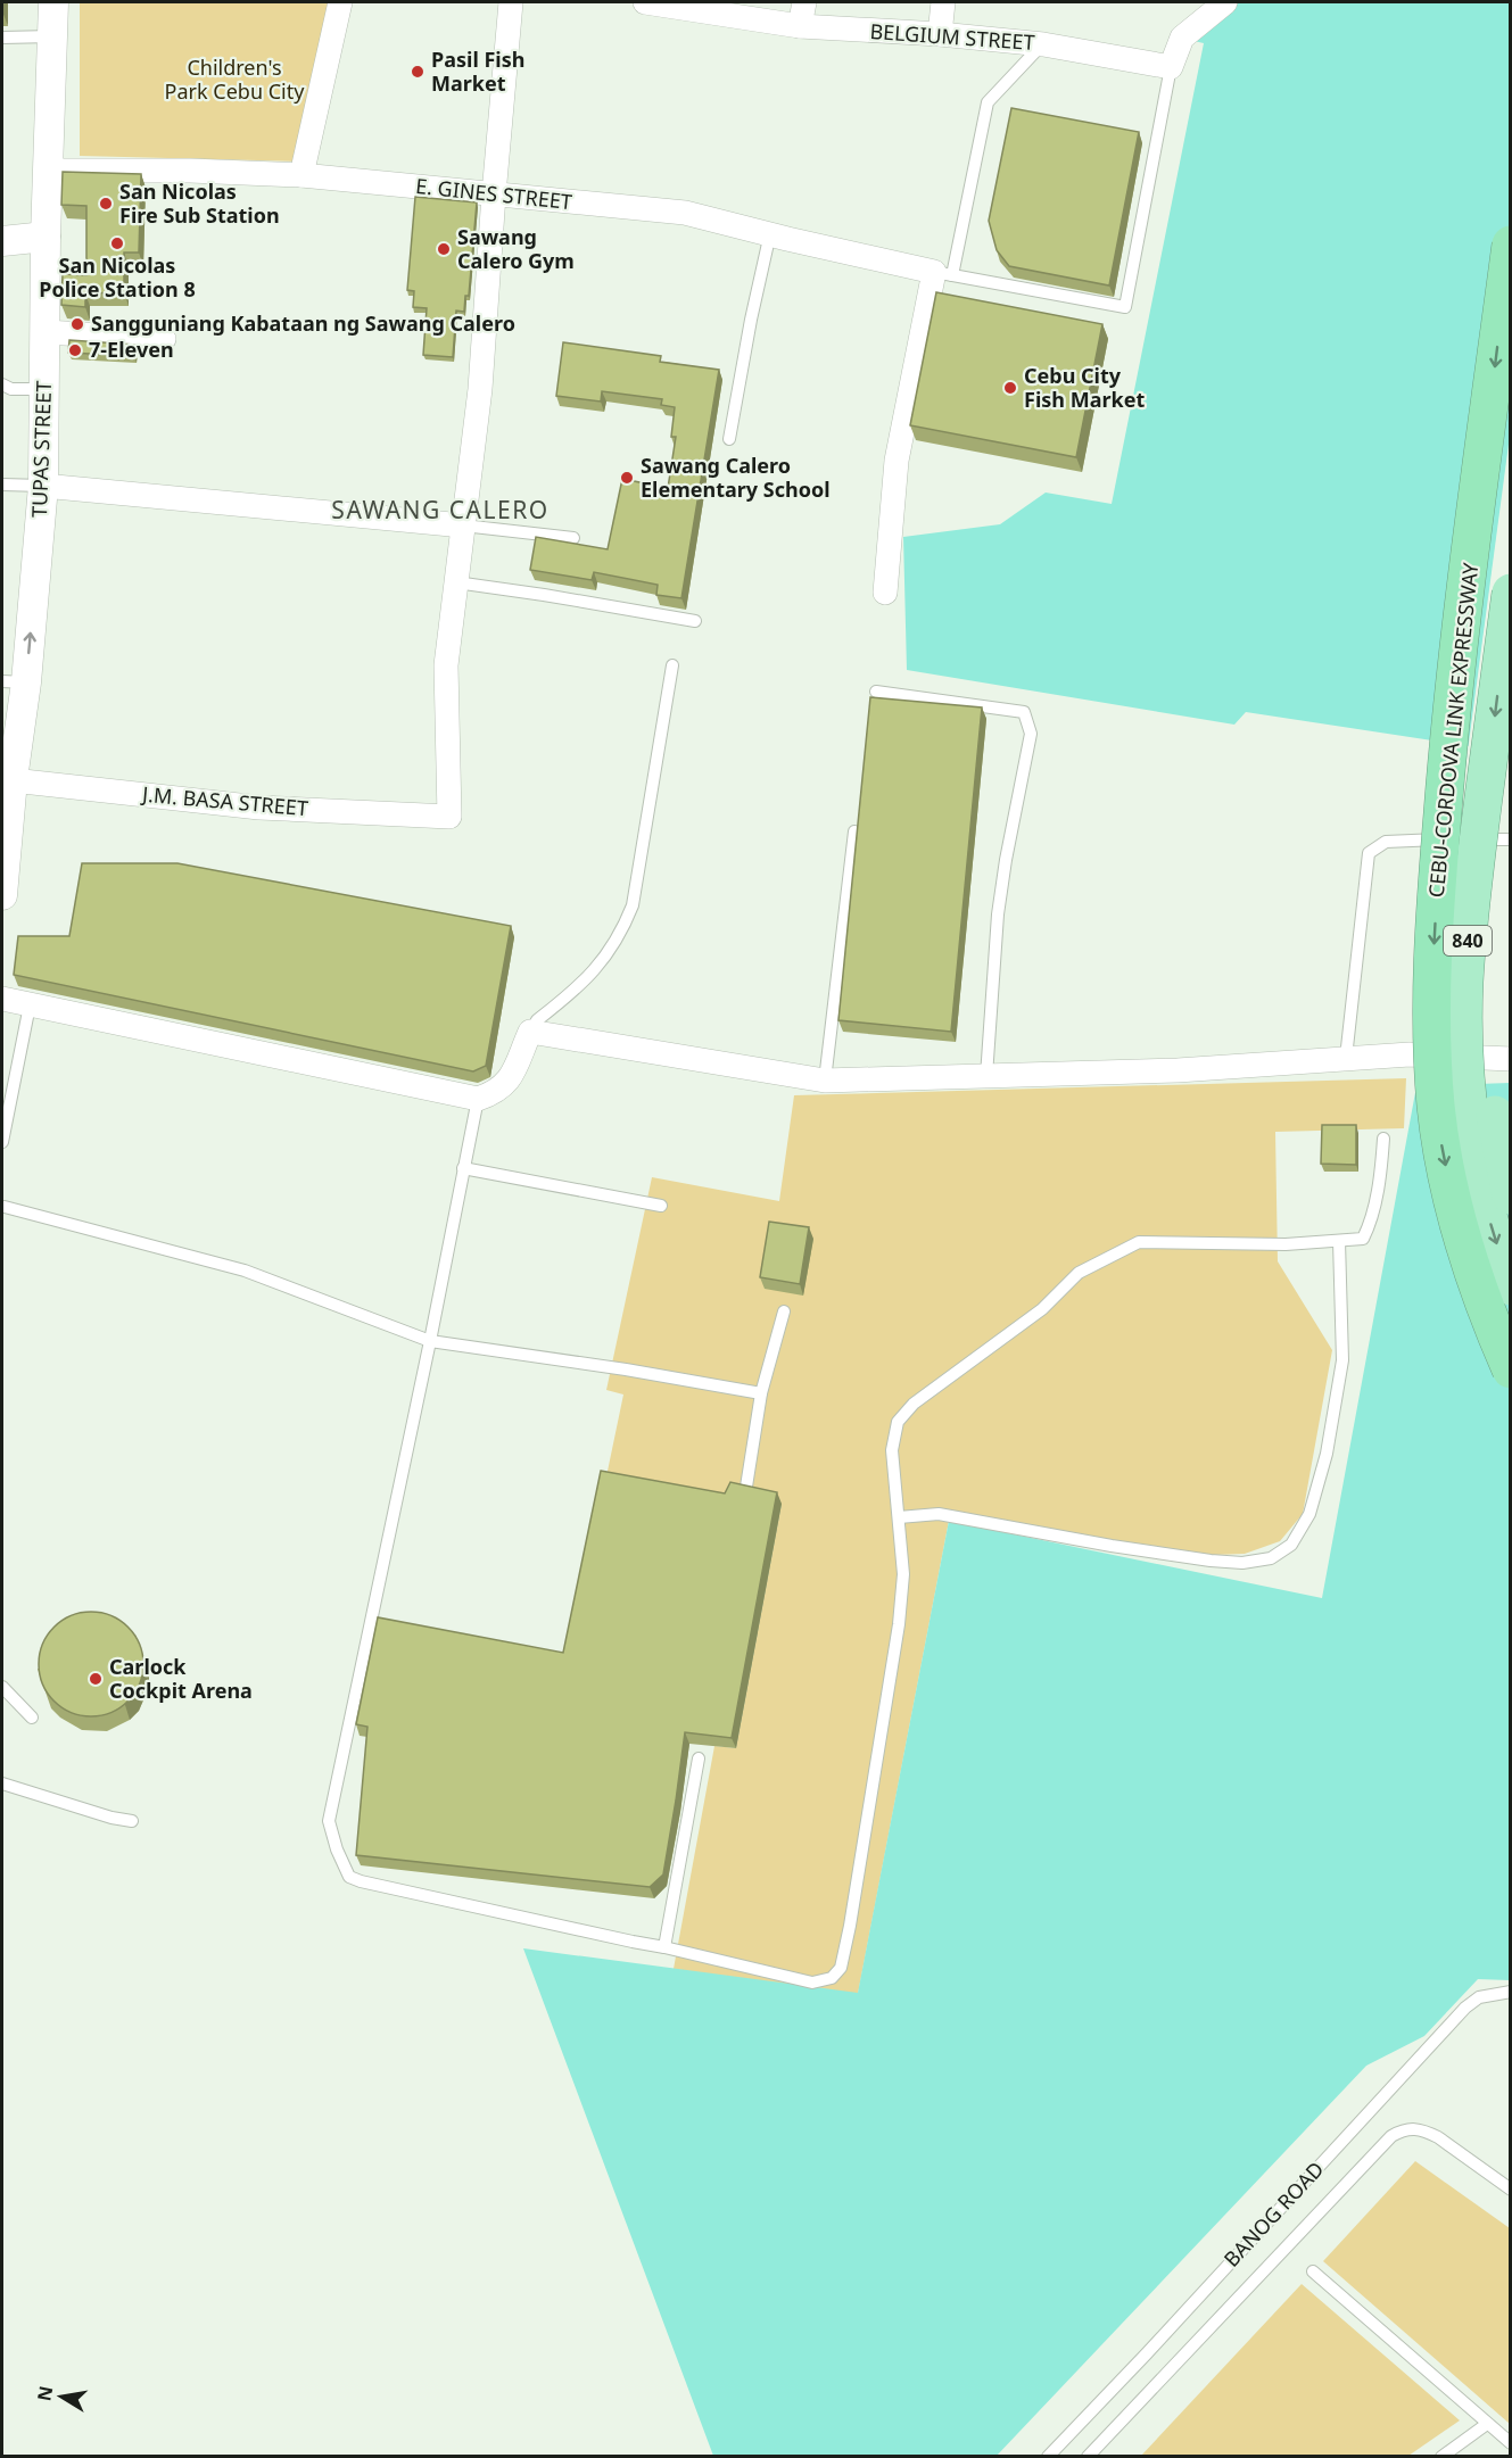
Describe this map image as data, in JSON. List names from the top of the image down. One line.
{"streets":{"highway":["CEBU-CORDOVA LINK EXPRESSWAY","840"],"street":["BELGIUM STREET","E. GINES STREET","TUPAS STREET","J.M. BASA STREET"],"lane":["BANOG ROAD"]},"crossings":[["E. GINES STREET","TUPAS STREET"],["TUPAS STREET","J.M. BASA STREET"]],"districts":["SAWANG CALERO"],"parks":["Children's Park Cebu City"],"places":["Pasil Fish Market","San Nicolas Fire Sub Station","San Nicolas Police Station 8","Sawang Calero Gym","Sangguniang Kabataan ng Sawang Calero","7-Eleven","Cebu City Fish Market","Sawang Calero Elementary School","Carlock Cockpit Arena"],"north":"left"}
